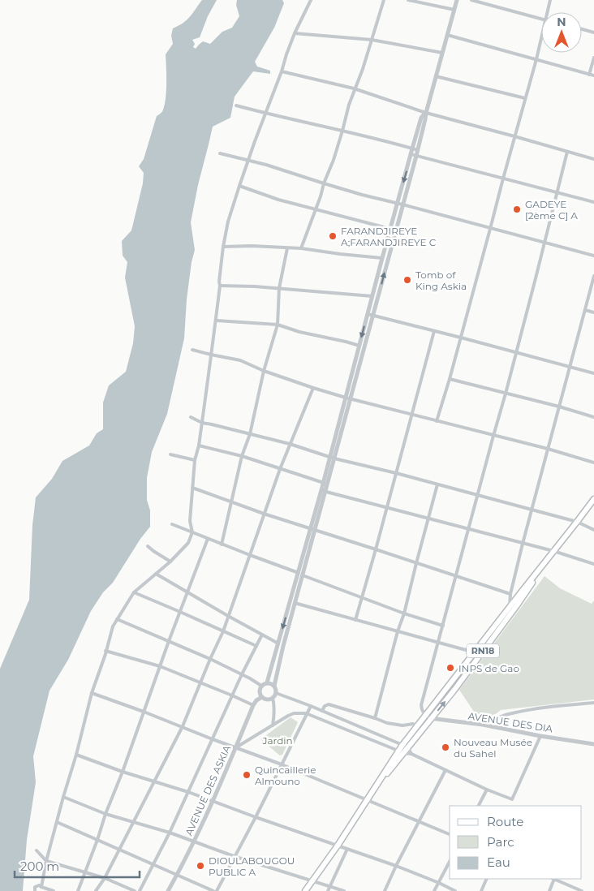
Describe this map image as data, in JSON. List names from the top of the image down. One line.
{"streets":{"main road":["RN18"],"street":["AVENUE DES DIA","AVENUE DES ASKIA"]},"crossings":[["RN18","AVENUE DES DIA"]],"parks":["Jardin"],"places":["GADEYE [2ème C] A","FARANDJIREYE A;FARANDJIREYE C","Tomb of King Askia","INPS de Gao","Nouveau Musée du Sahel","Quincaillerie Almouno","DIOULABOUGOU PUBLIC A"],"legend":["Route","Parc","Eau"],"scale_bar":"200 m","north":"top"}
